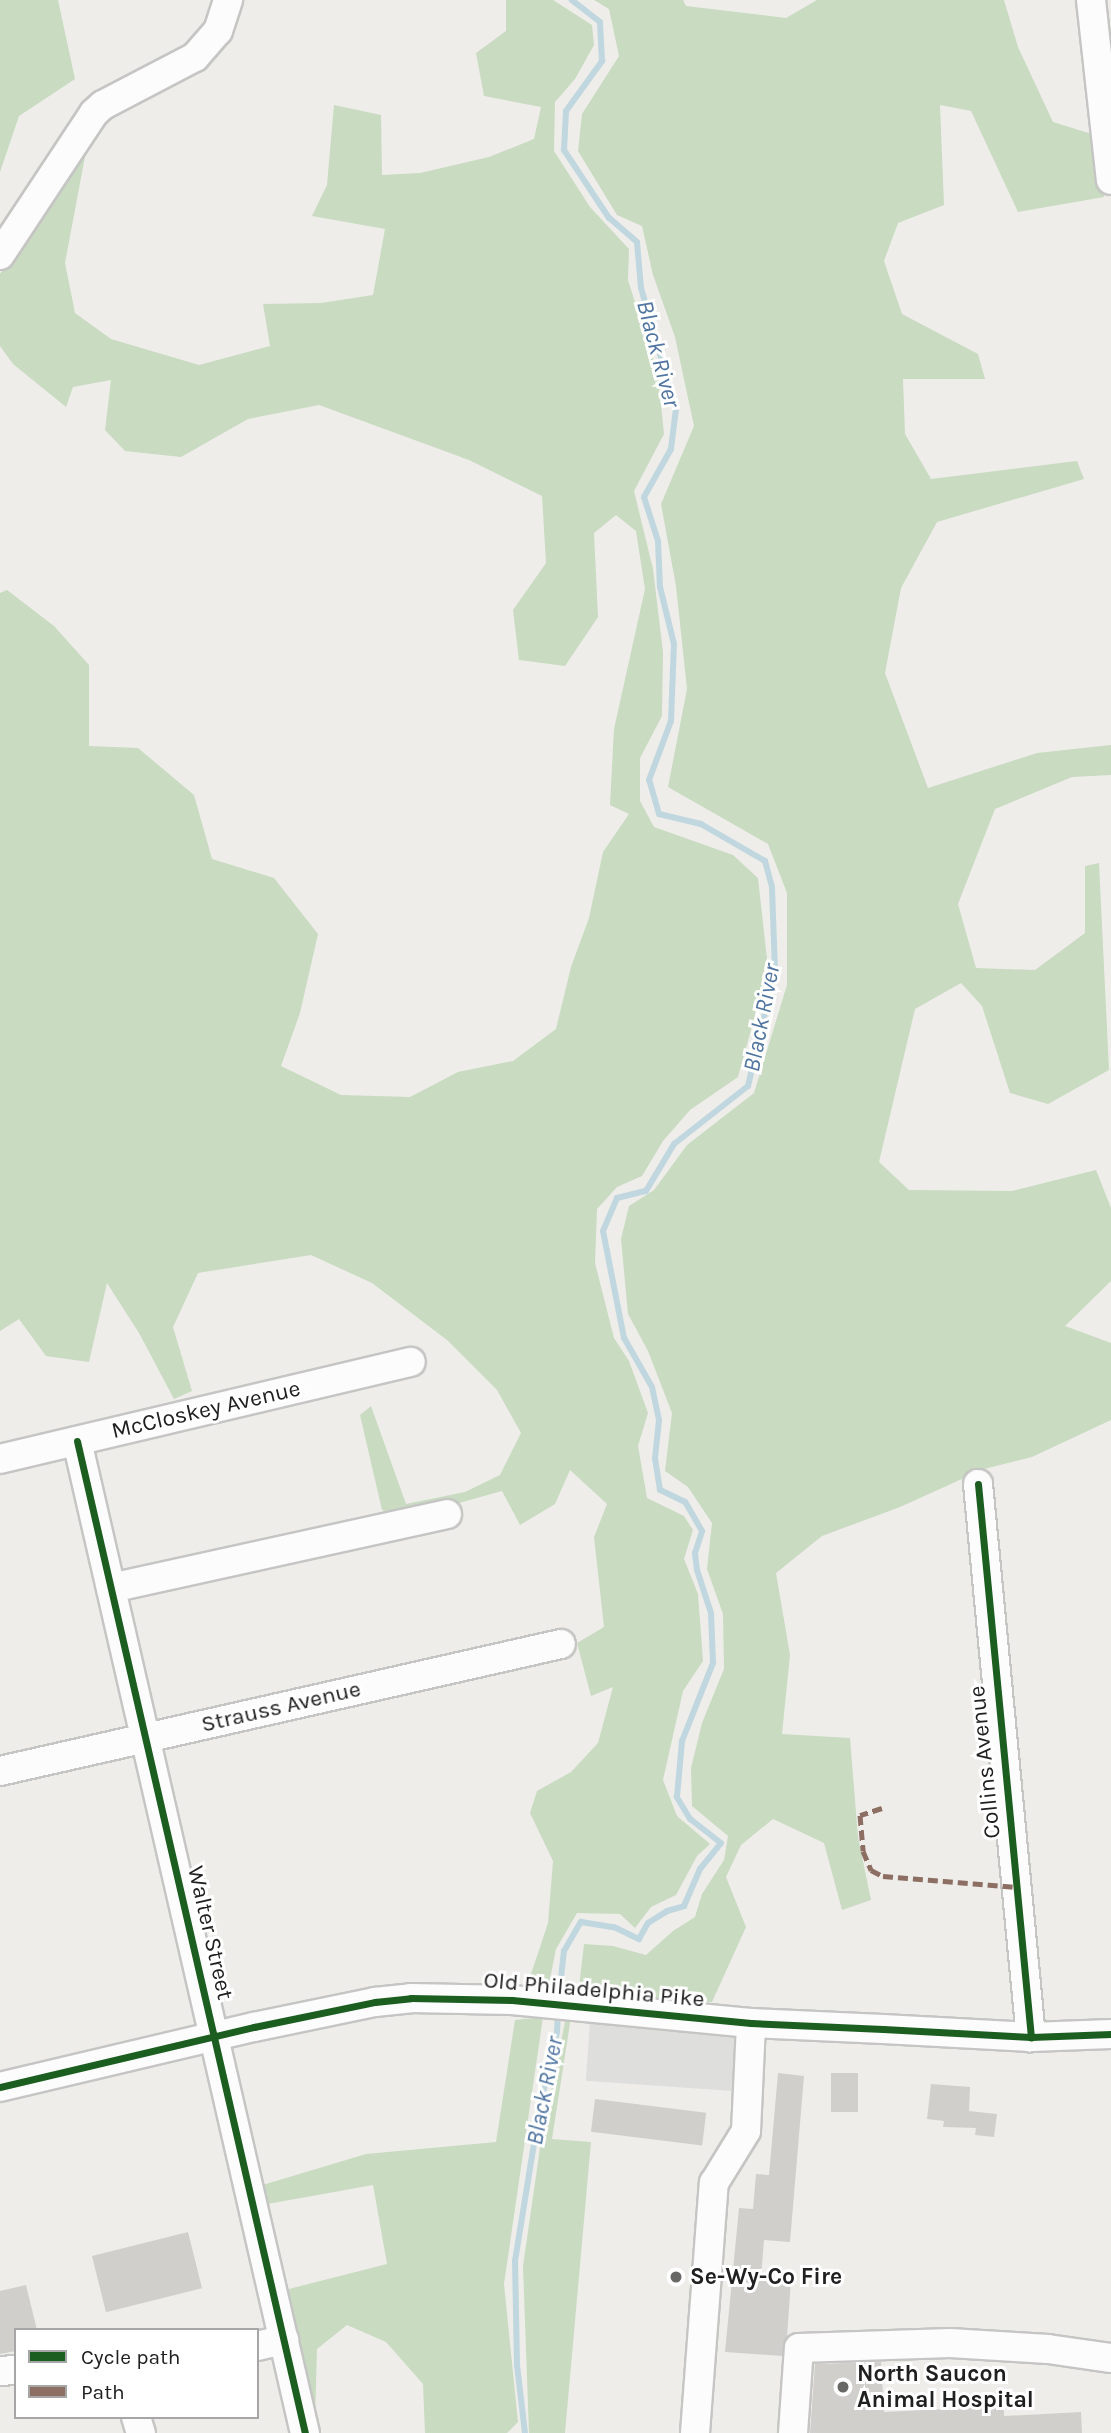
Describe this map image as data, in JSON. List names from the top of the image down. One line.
{"streets":{"street":["McCloskey Avenue","Strauss Avenue","Collins Avenue","Walter Street","Old Philadelphia Pike"]},"crossings":[["McCloskey Avenue","Walter Street"],["Strauss Avenue","Walter Street"],["Collins Avenue","Old Philadelphia Pike"],["Walter Street","Old Philadelphia Pike"]],"water":["Black River"],"places":["Se-Wy-Co Fire","North Saucon Animal Hospital"],"legend":["Cycle path","Path"]}
